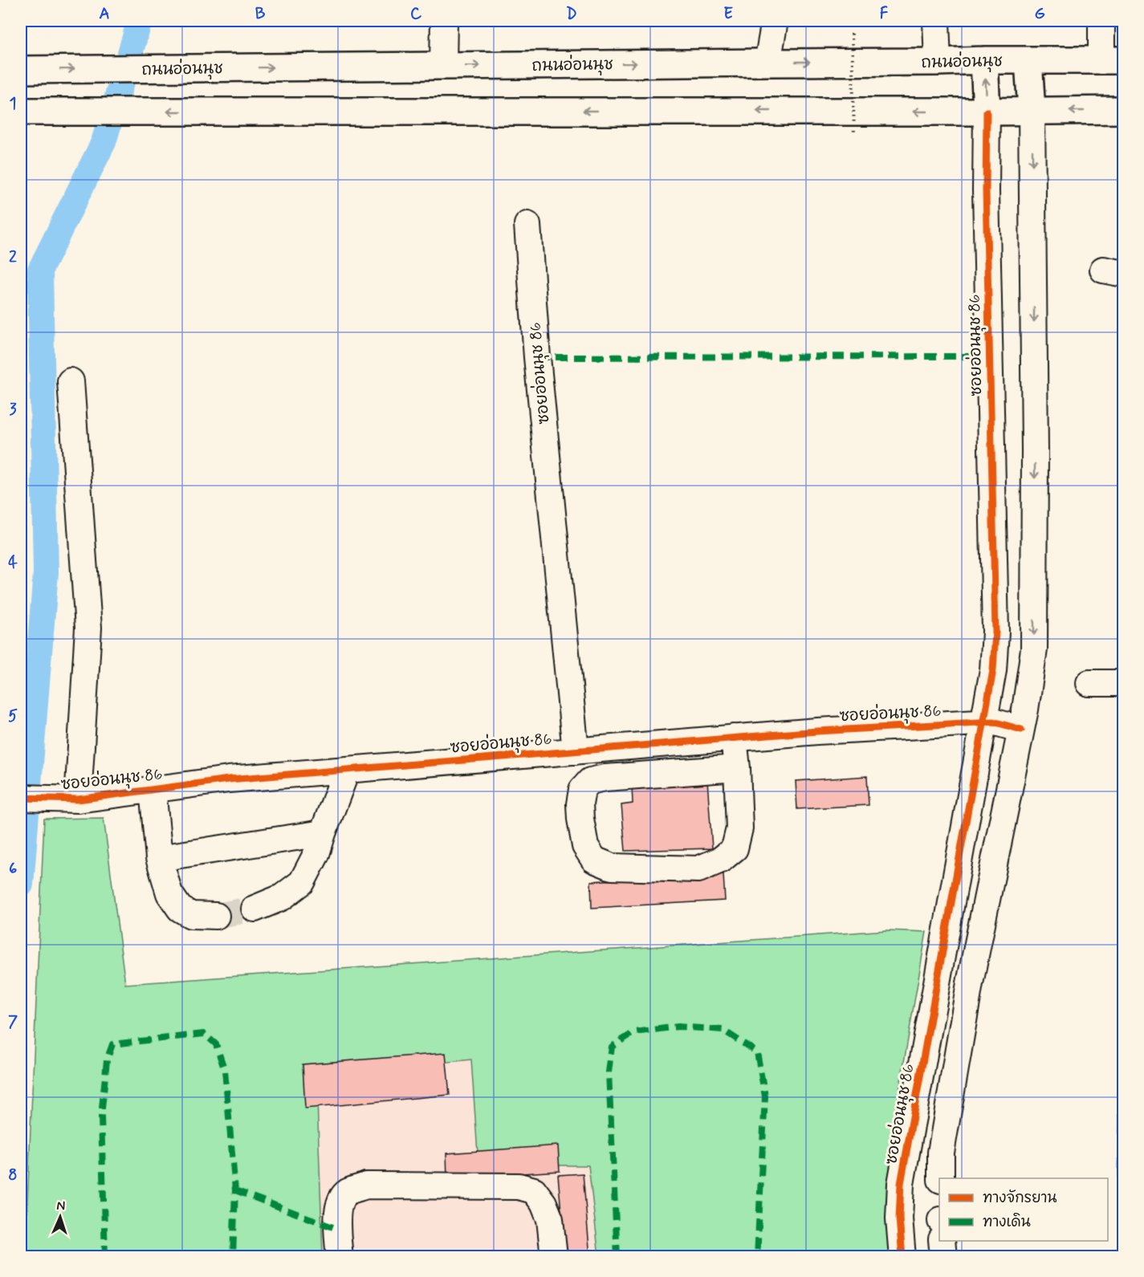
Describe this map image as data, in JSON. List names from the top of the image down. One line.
{"streets":{"main road":["ถนนอ่อนนุช"],"street":["ซอยอ่อนนุช 86"]},"legend":["ทางจักรยาน","ทางเดิน"],"north":"top","grid":{"columns":["A","B","C","D","E","F","G"],"rows":["1","2","3","4","5","6","7","8"]}}
